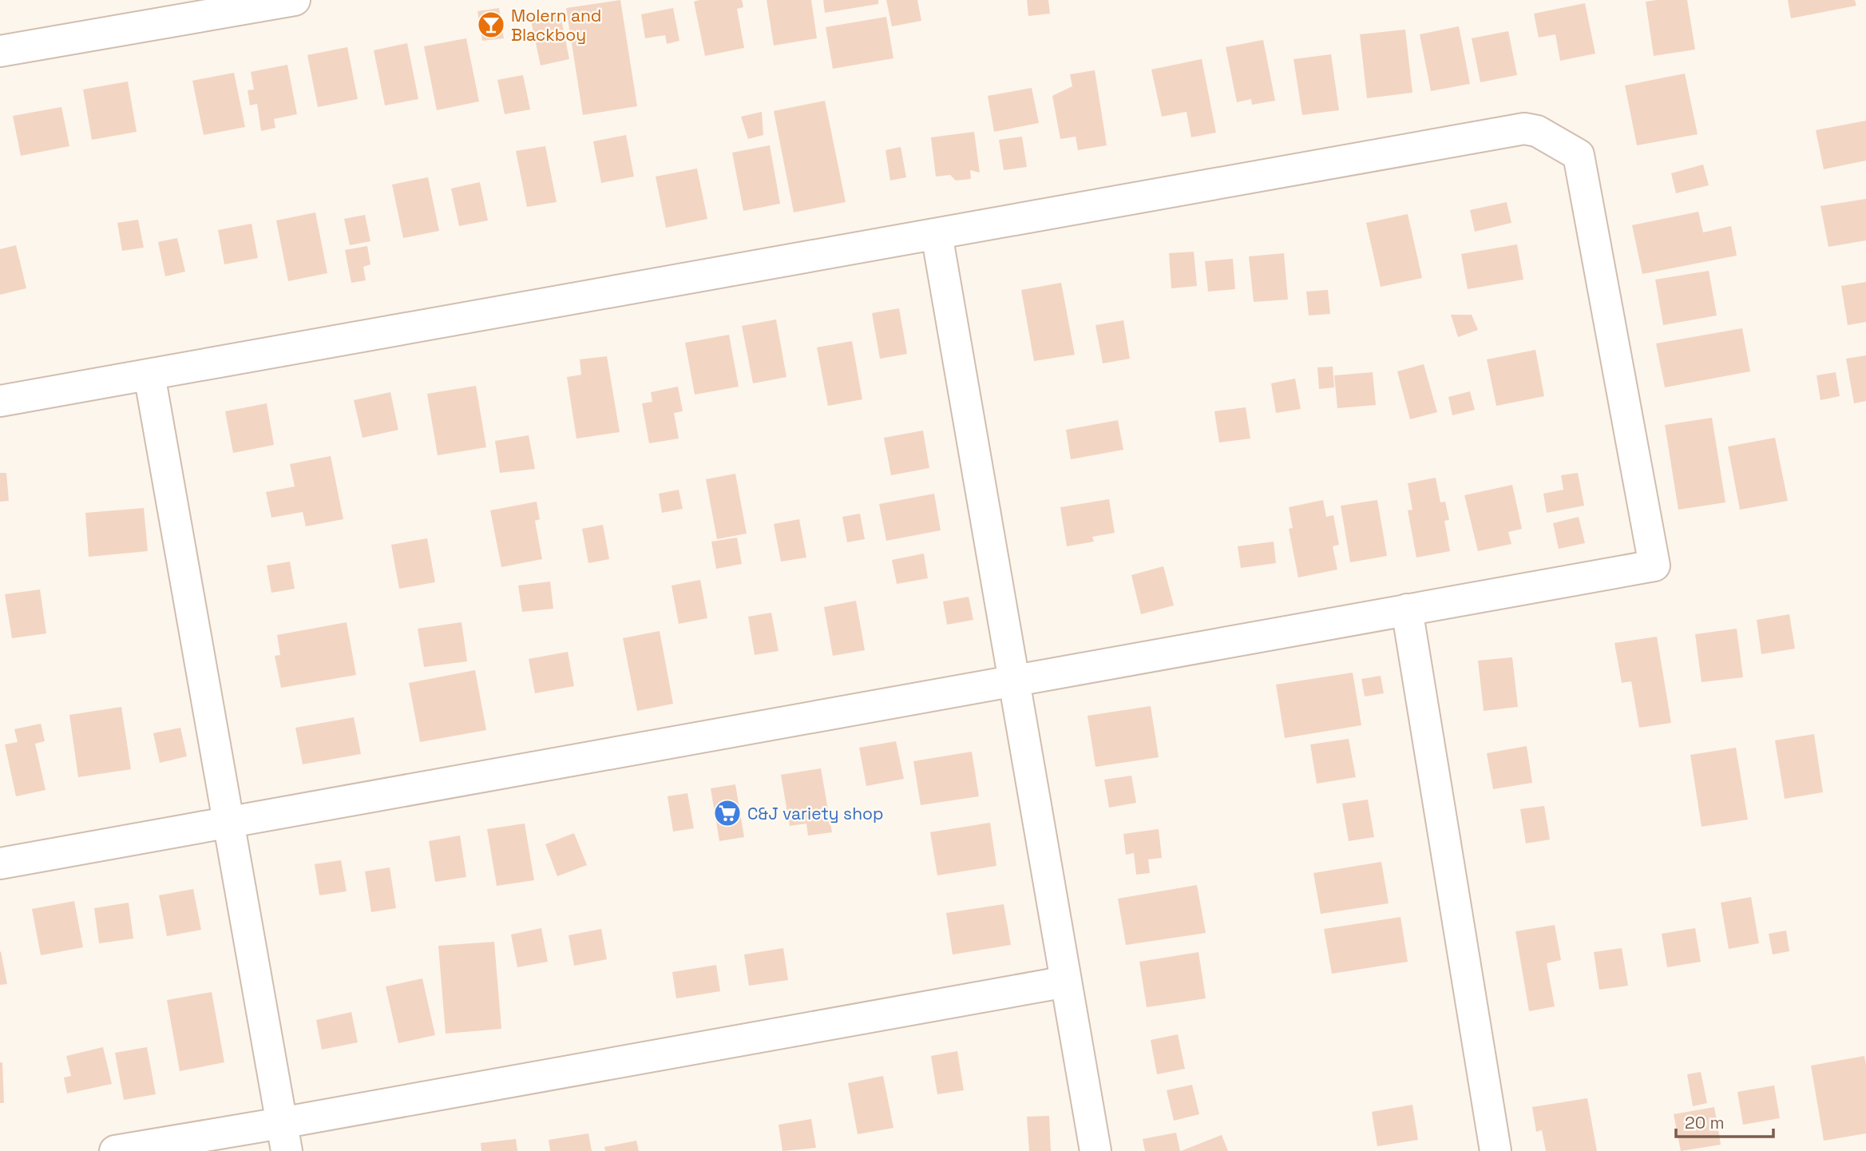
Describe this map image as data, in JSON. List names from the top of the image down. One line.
{"places":{"bar":["Molern and Blackboy"],"supermarket":["C&J variety shop"]},"scale_bar":"20 m"}
